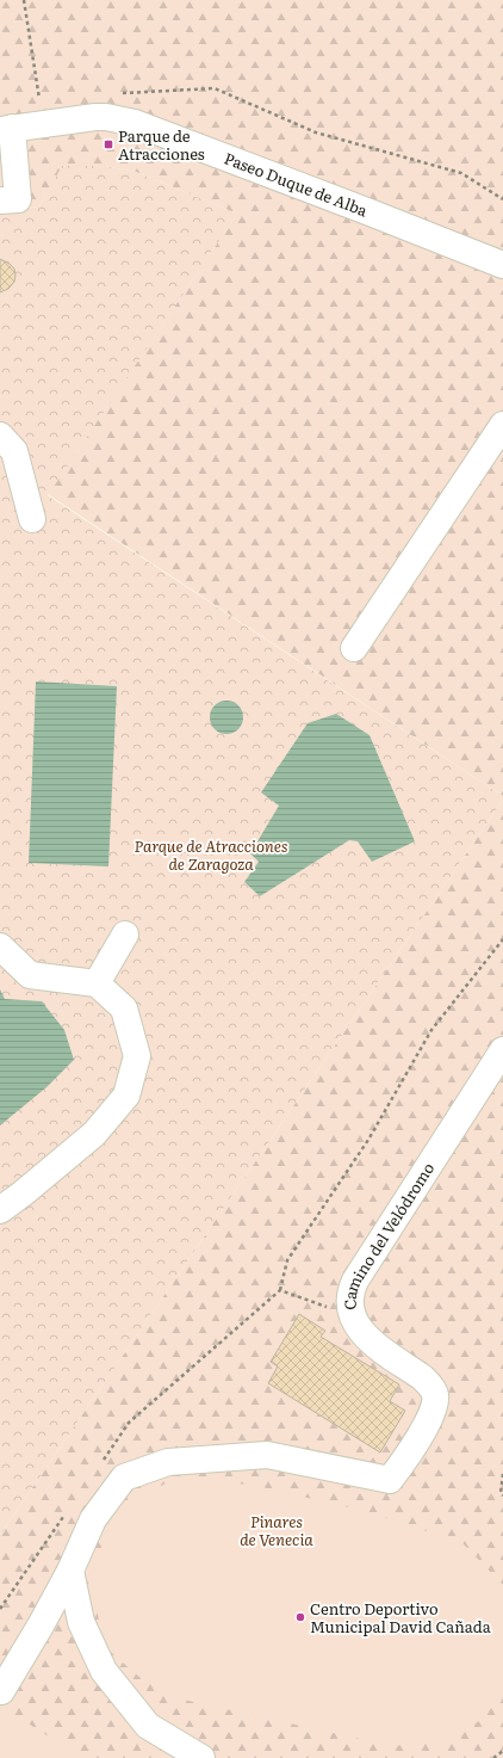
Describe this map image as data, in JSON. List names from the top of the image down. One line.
{"streets":{"street":["Paseo Duque de Alba","Camino del Velódromo"]},"parks":["Parque de Atracciones de Zaragoza","Pinares de Venecia"],"places":{"transit":["Parque de Atracciones"],"other":["Centro Deportivo Municipal David Cañada"]}}
